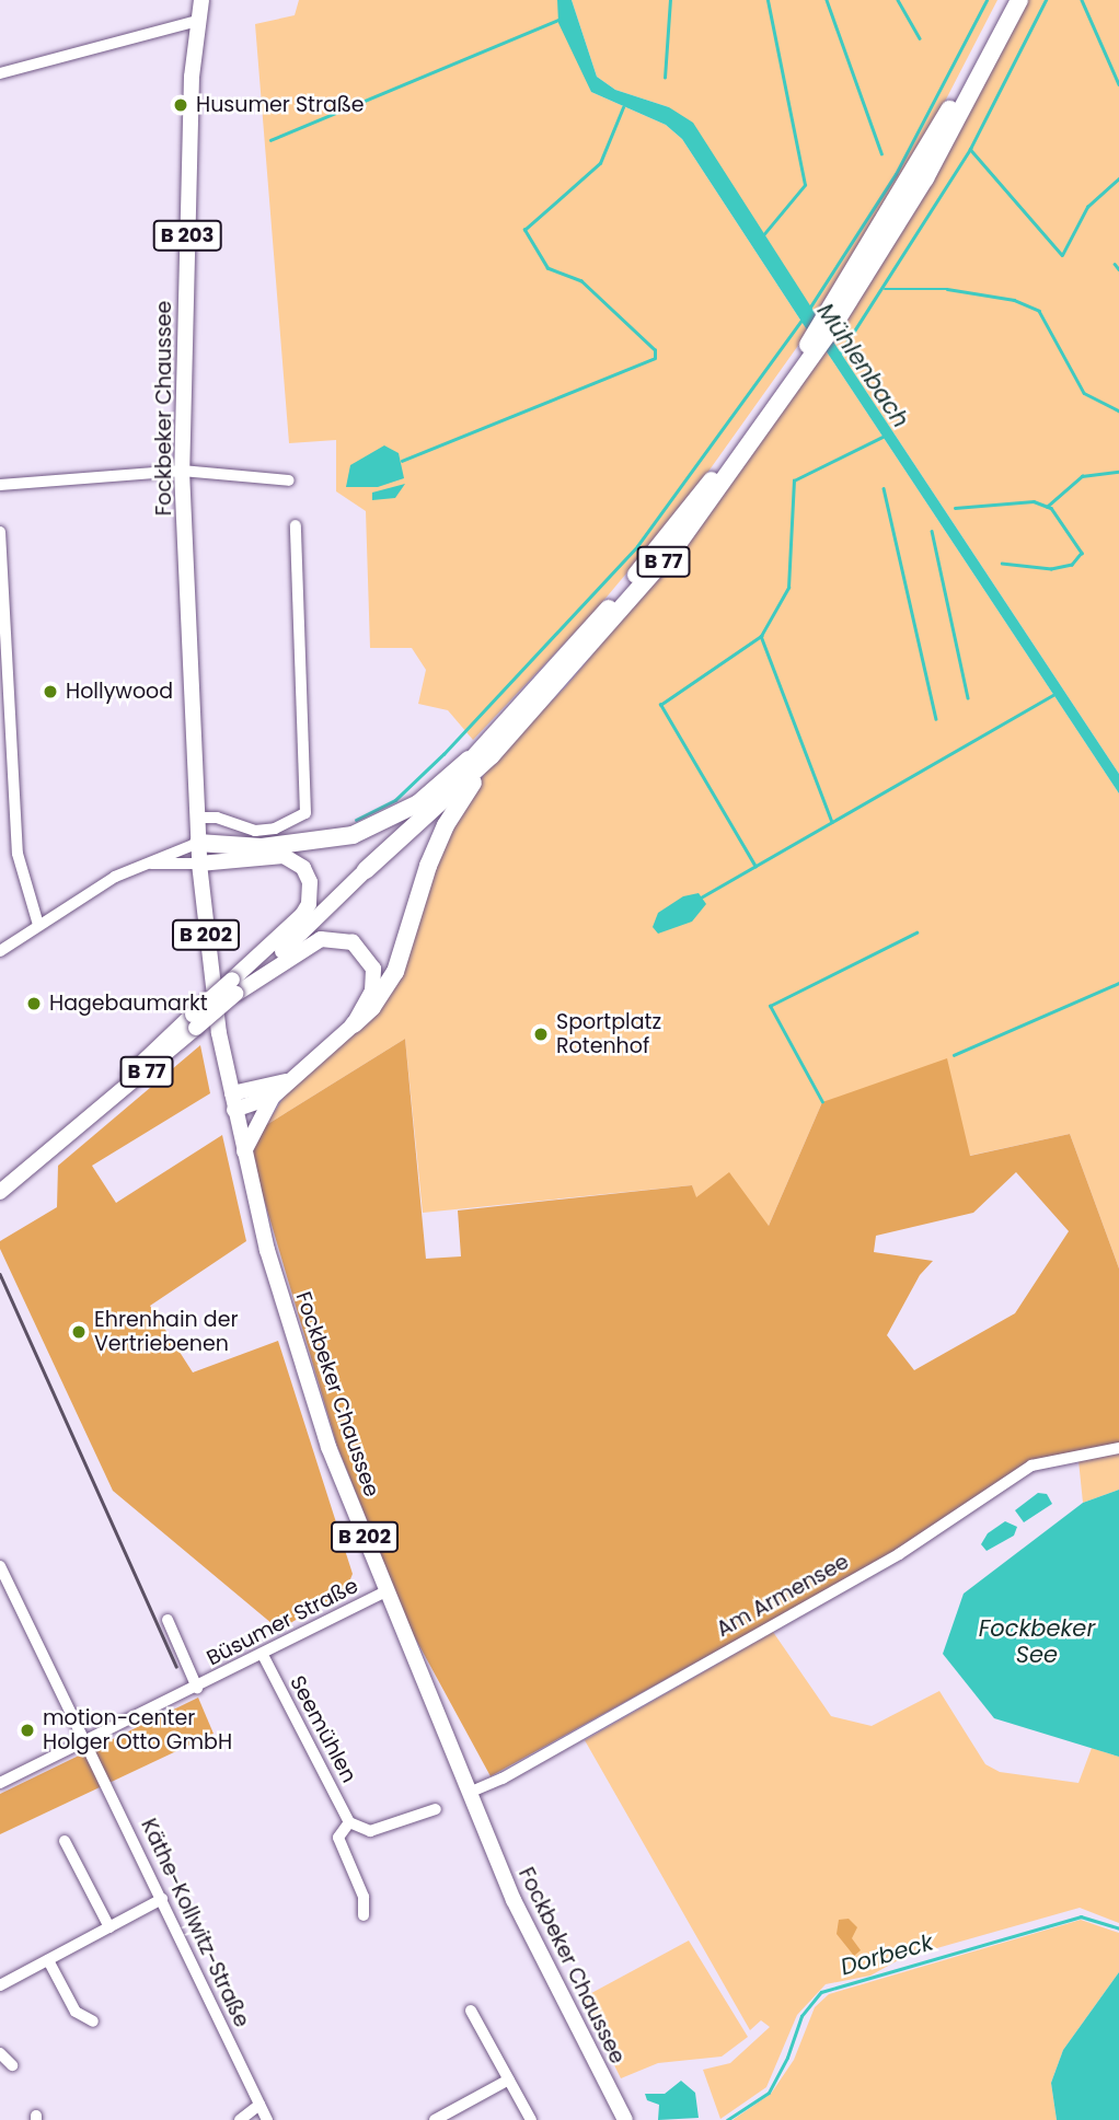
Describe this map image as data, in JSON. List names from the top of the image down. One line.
{"streets":{"highway":["B 77"],"main road":["B 203","Fockbeker Chaussee","B 202"],"street":["Am Armensee","Büsumer Straße","Seemühlen","Käthe-Kollwitz-Straße"]},"crossings":[["Fockbeker Chaussee","Am Armensee"],["Fockbeker Chaussee","Büsumer Straße"],["Büsumer Straße","Seemühlen"],["Büsumer Straße","Käthe-Kollwitz-Straße"]],"water":["Mühlenbach","Fockbeker See","Dorbeck"],"places":["Husumer Straße","Hollywood","Hagebaumarkt","Sportplatz Rotenhof","Ehrenhain der Vertriebenen","motion-center Holger Otto GmbH"]}
